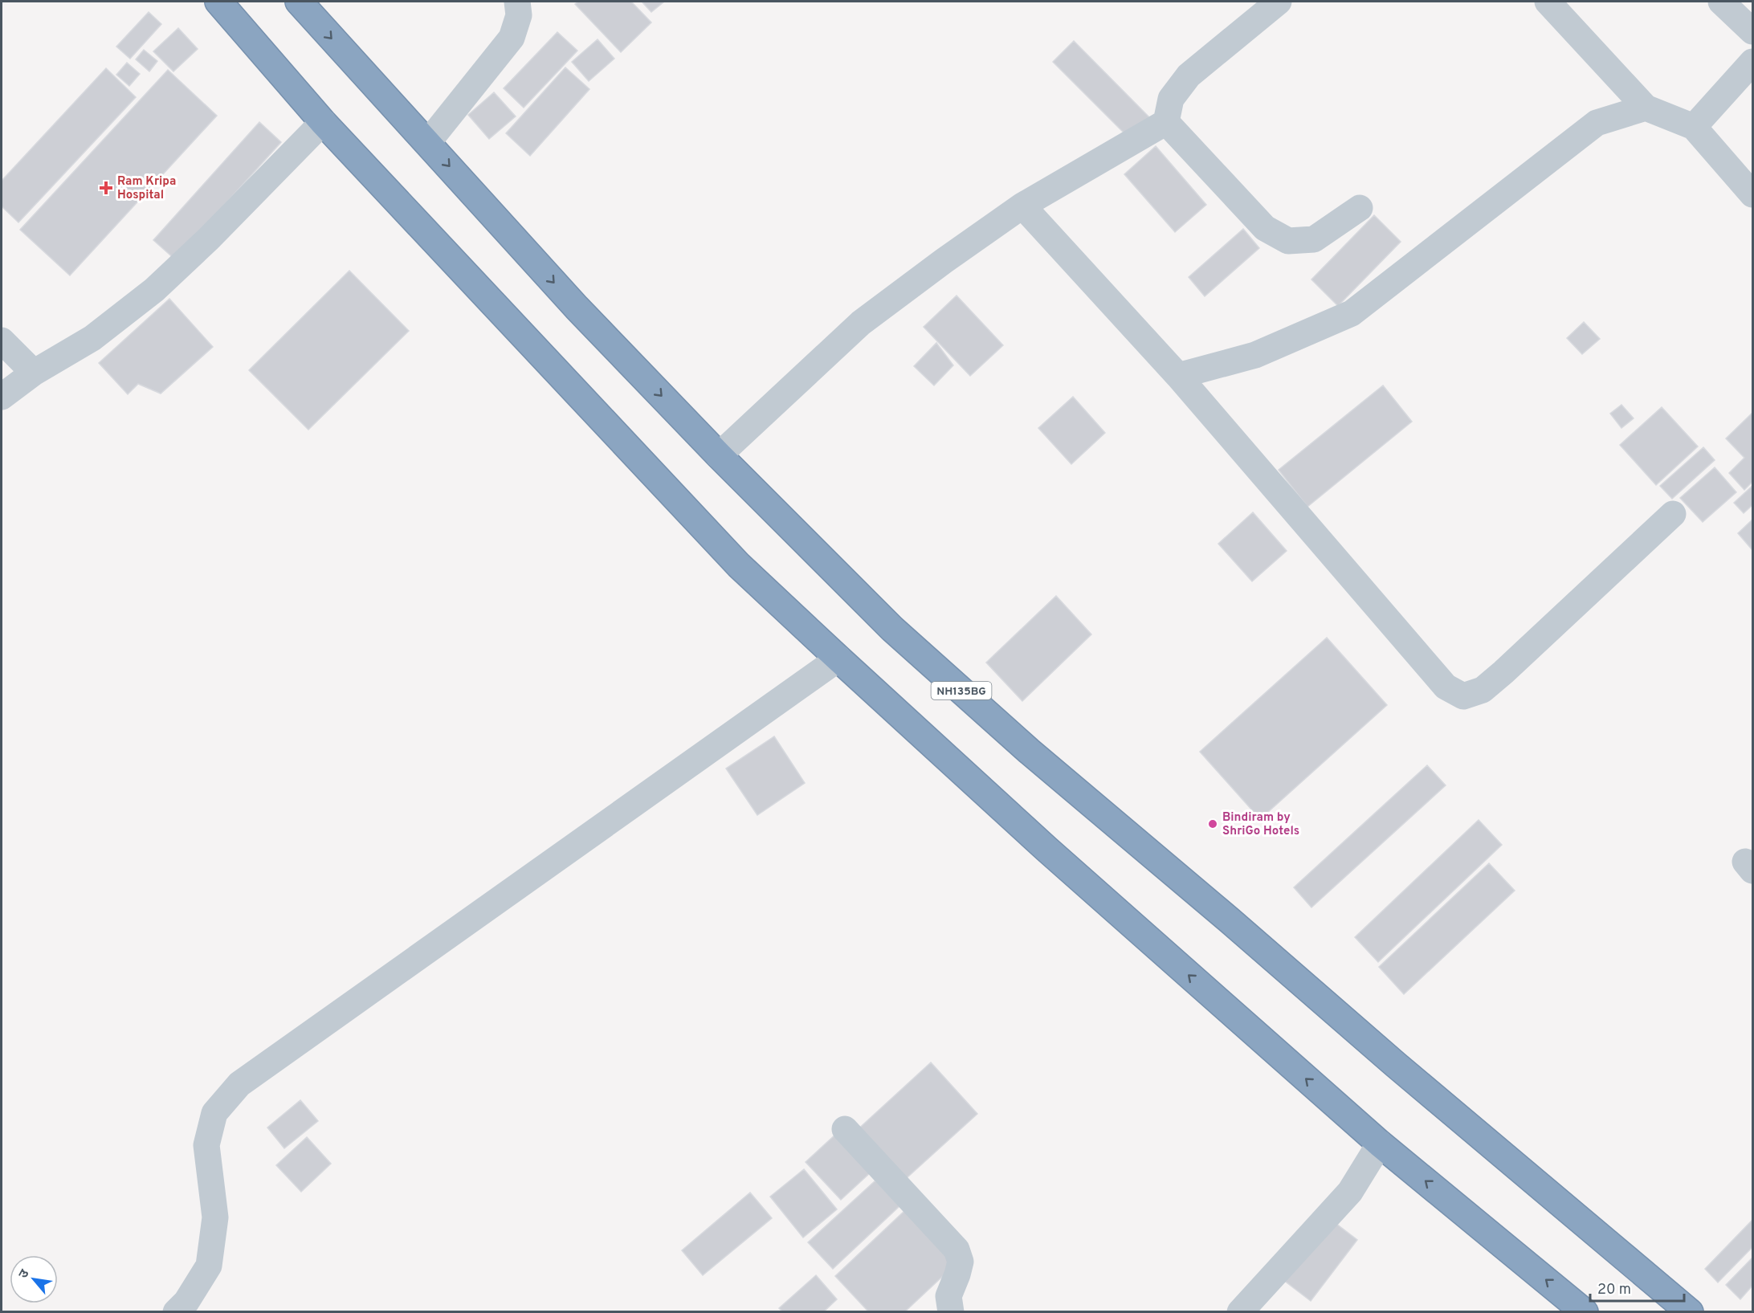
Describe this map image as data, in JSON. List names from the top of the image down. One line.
{"streets":{"highway":["NH135BG"]},"places":{"health":["Ram Kripa Hospital"],"other":["Bindiram by ShriGo Hotels"]},"scale_bar":"20 m","north":"top left"}
